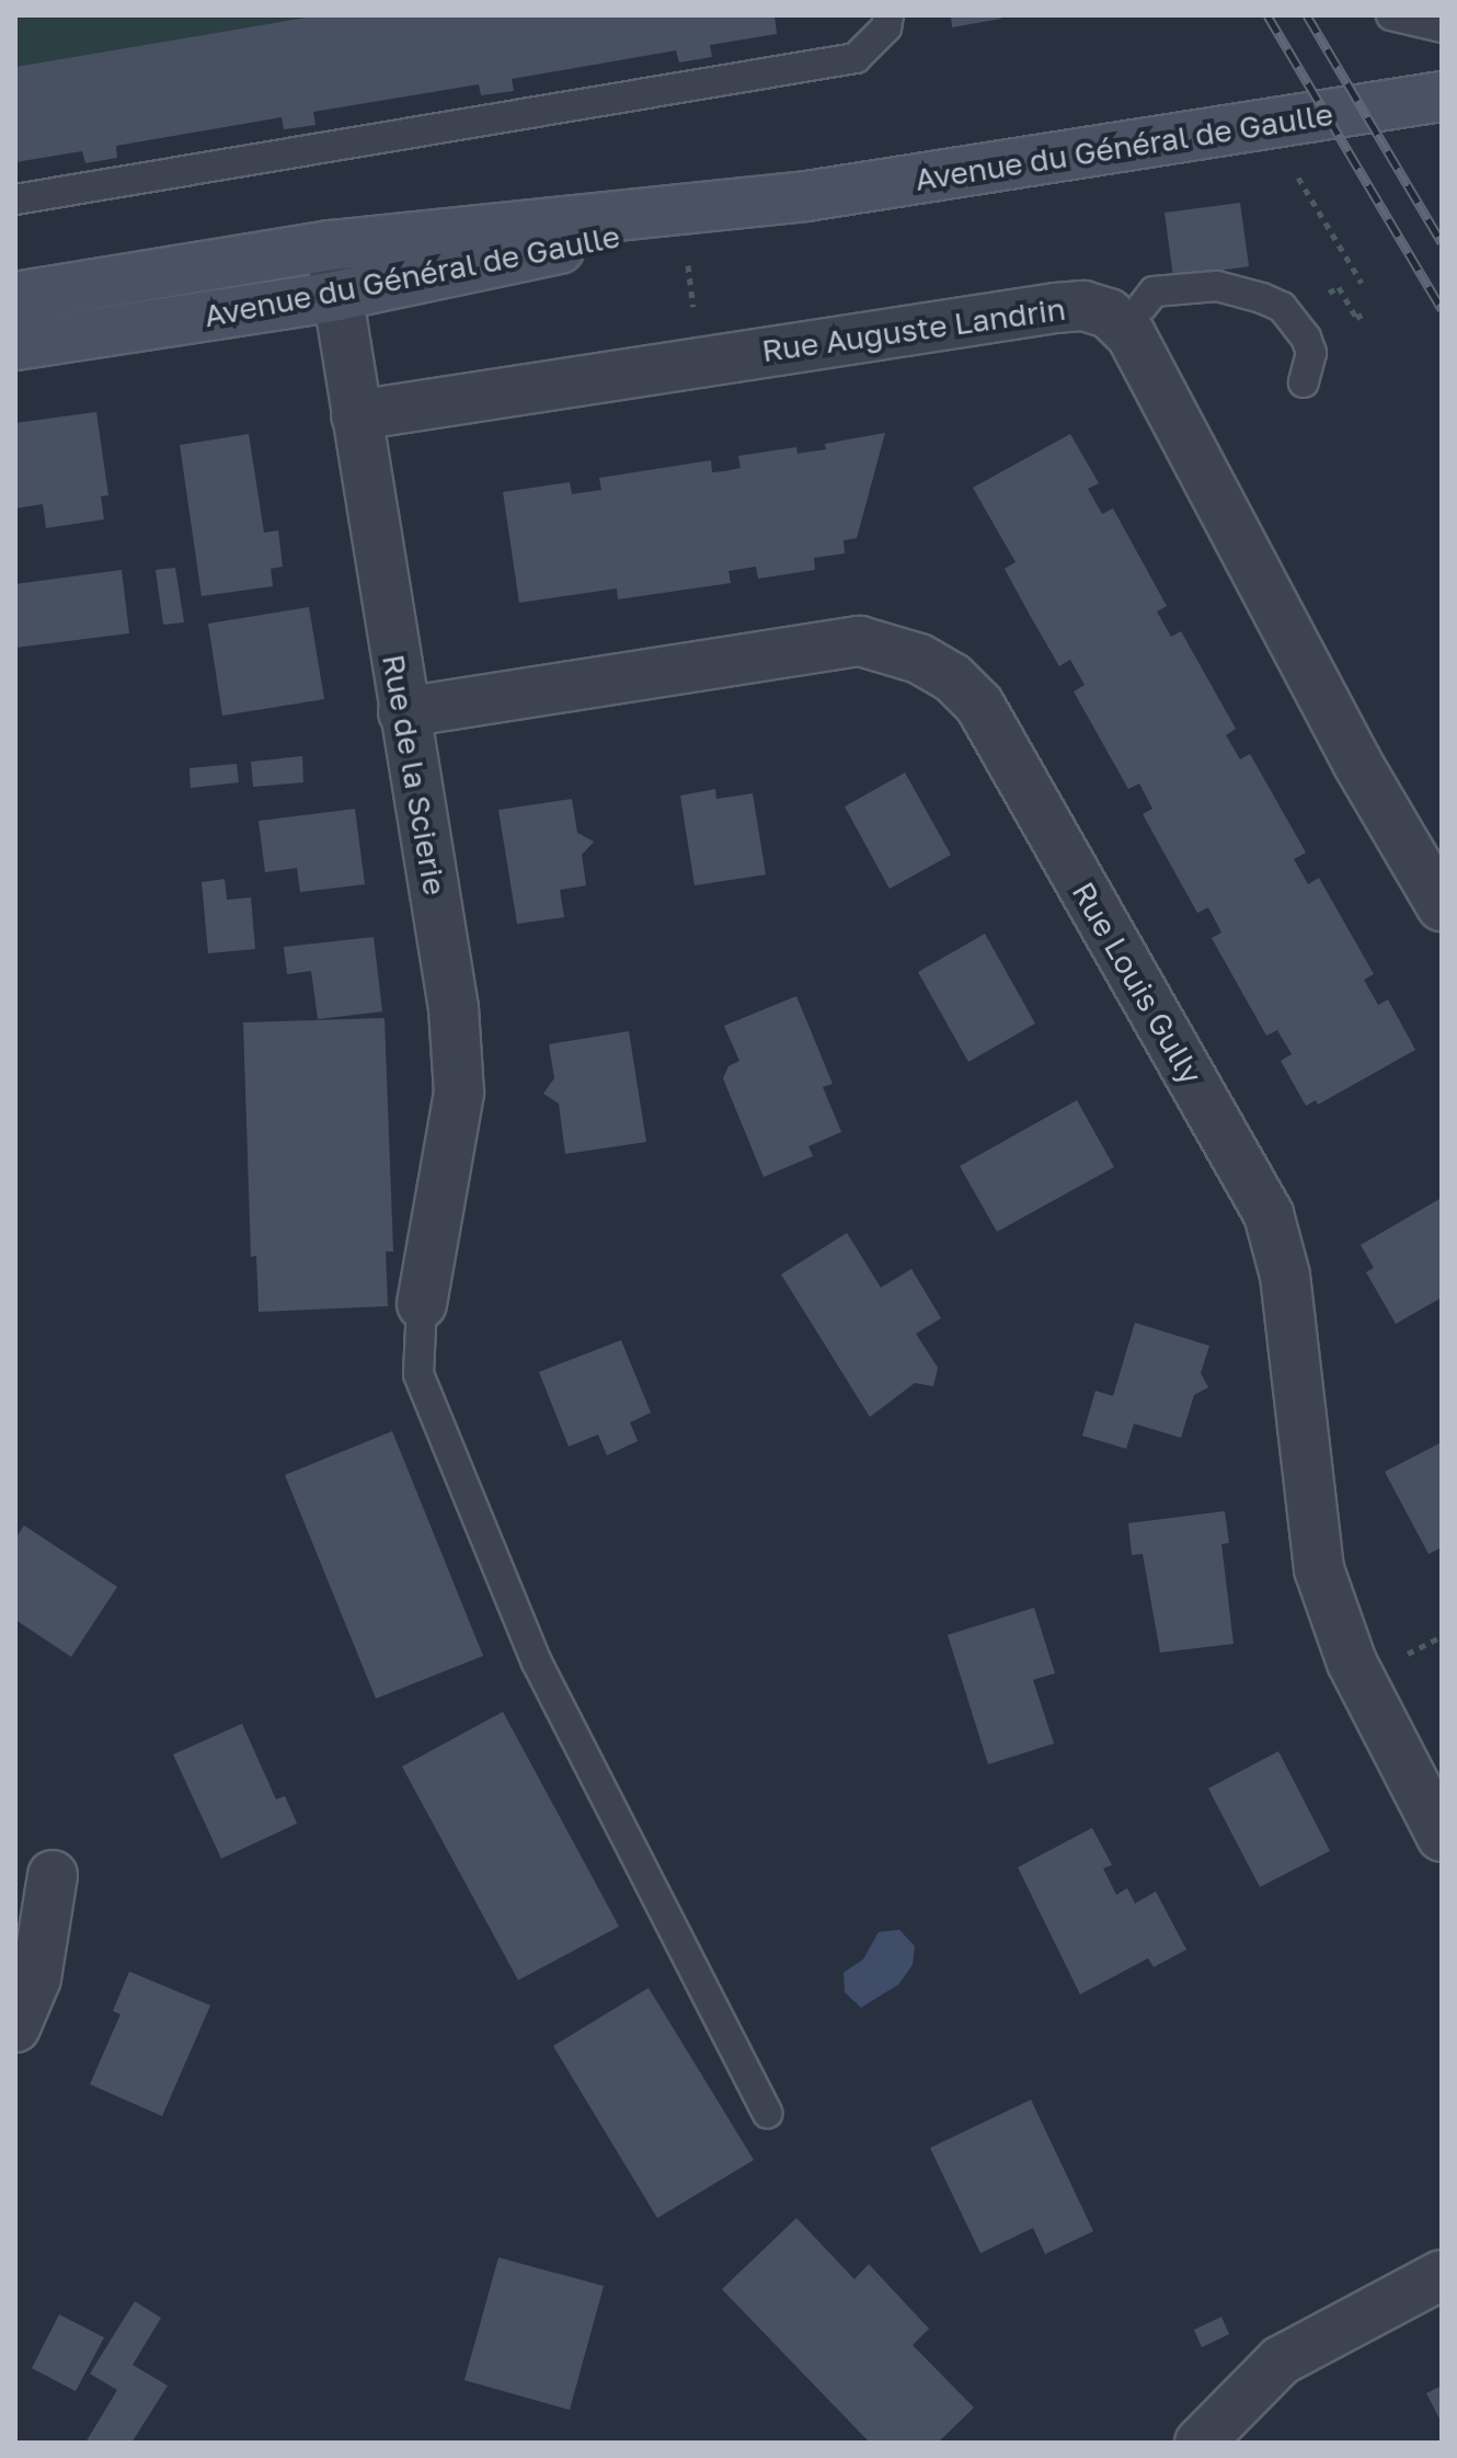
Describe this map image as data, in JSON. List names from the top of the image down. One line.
{"streets":{"main road":["Avenue du Général de Gaulle"],"street":["Rue Auguste Landrin","Rue de la Scierie","Rue Louis Gully"]},"crossings":[["Avenue du Général de Gaulle","Rue de la Scierie"],["Rue Auguste Landrin","Rue de la Scierie"],["Rue de la Scierie","Rue Louis Gully"]]}
